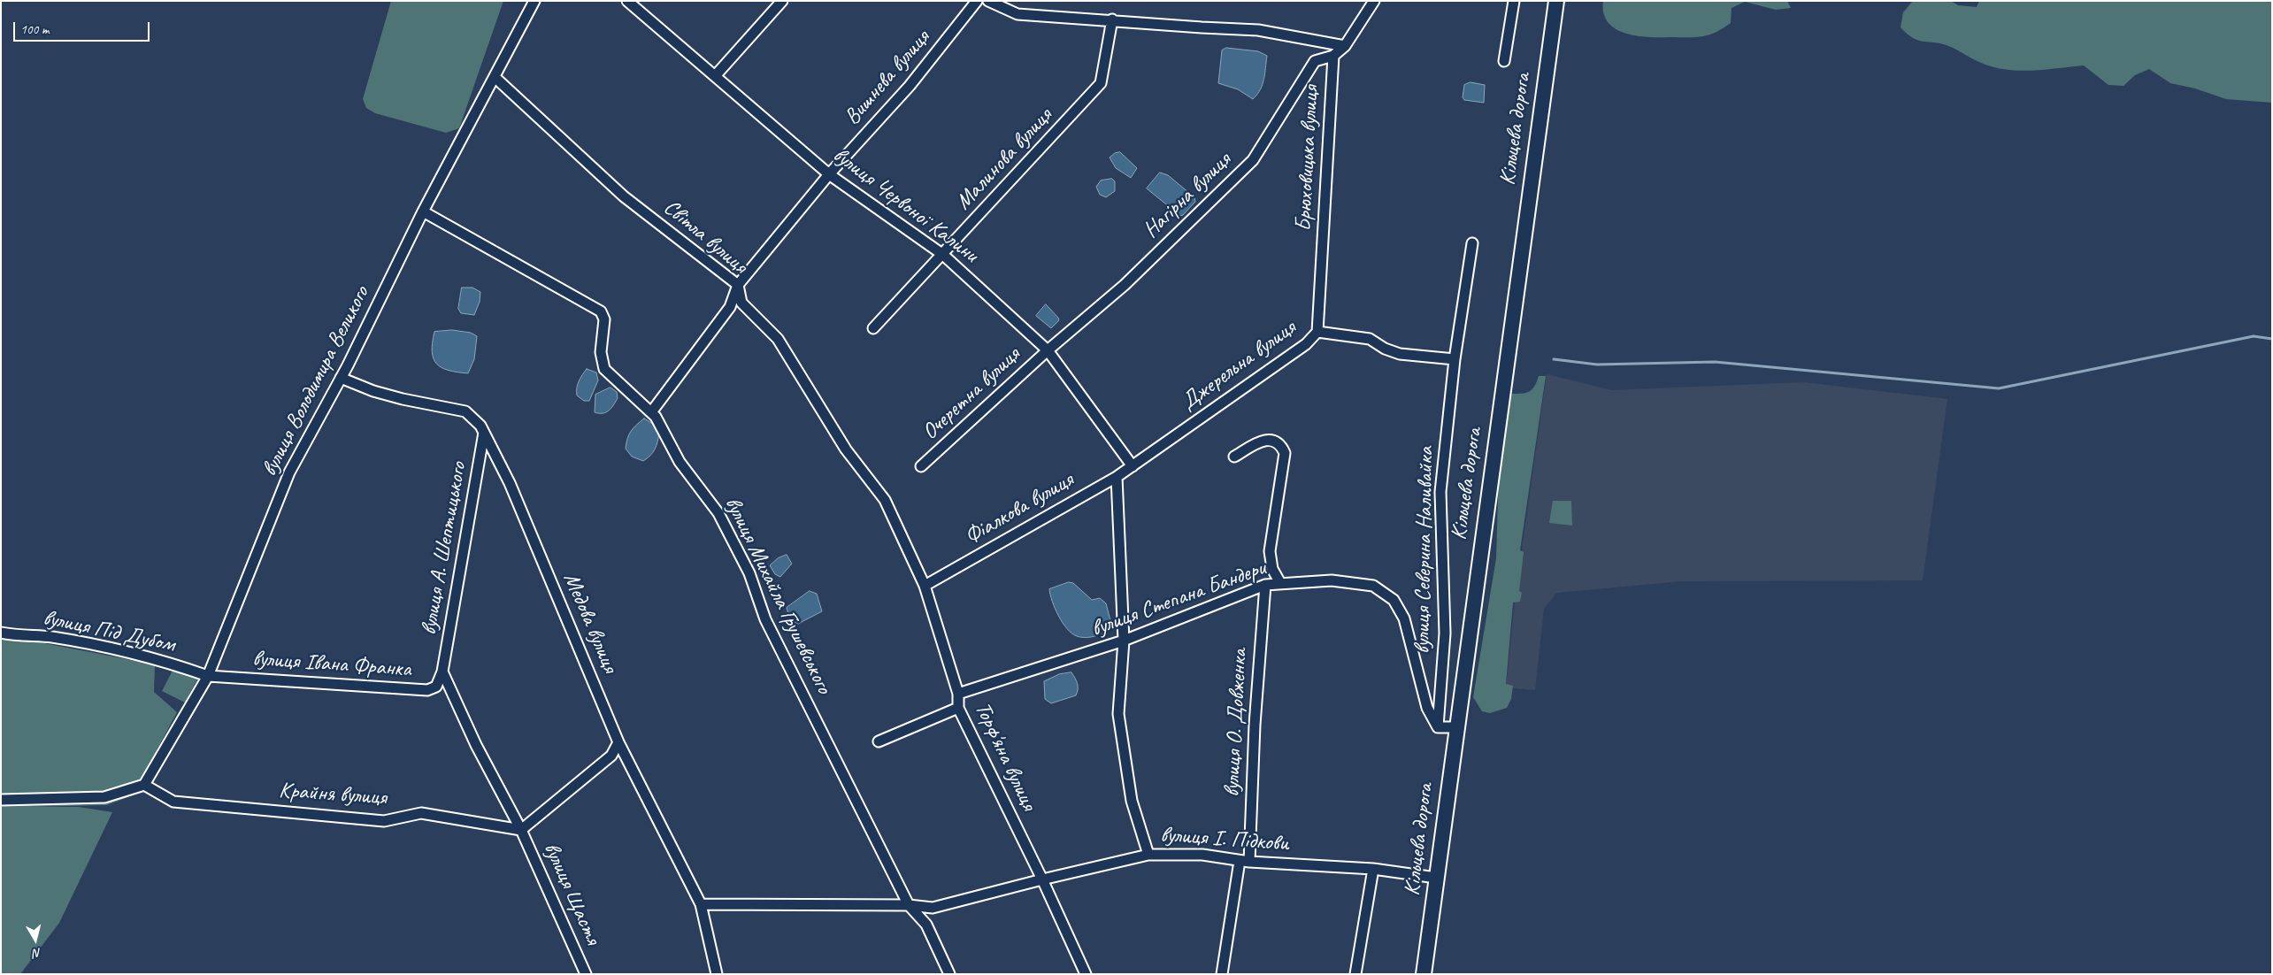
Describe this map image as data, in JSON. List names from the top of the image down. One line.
{"streets":{"highway":["Кільцева дорога"],"street":["Вишнева вулиця","Брюховицька вулиця","Малинова вулиця","Нагірна вулиця","вулиця Червоної Калини","Світла вулиця","Джерельна вулиця","вулиця Володимира Великого","Очеретна вулиця","Фіалкова вулиця","вулиця А. Шептицького","вулиця Северина Наливайка","вулиця Михайла Грушевського","вулиця Степана Бандери","Медова вулиця","вулиця Під Дубом","вулиця Івана Франка","вулиця О. Довженка","Торф'яна вулиця","Крайня вулиця","вулиця І. Підкови","вулиця Щастя"]},"crossings":[["Вишнева вулиця","вулиця Червоної Калини"],["Вишнева вулиця","Світла вулиця"],["Вишнева вулиця","вулиця Михайла Грушевського"],["Кільцева дорога","вулиця І. Підкови"],["Брюховицька вулиця","Нагірна вулиця"],["Брюховицька вулиця","Джерельна вулиця"],["Малинова вулиця","вулиця Червоної Калини"],["Нагірна вулиця","вулиця Червоної Калини"],["Нагірна вулиця","Очеретна вулиця"],["вулиця Червоної Калини","Джерельна вулиця"],["вулиця Червоної Калини","Очеретна вулиця"],["вулиця Червоної Калини","Фіалкова вулиця"],["Світла вулиця","вулиця Володимира Великого"],["Світла вулиця","Торф'яна вулиця"],["Джерельна вулиця","Фіалкова вулиця"],["Джерельна вулиця","вулиця Северина Наливайка"],["вулиця Володимира Великого","вулиця Михайла Грушевського"],["вулиця Володимира Великого","Медова вулиця"],["вулиця Володимира Великого","вулиця Під Дубом"],["вулиця Володимира Великого","вулиця Івана Франка"],["вулиця Володимира Великого","Крайня вулиця"],["Фіалкова вулиця","Торф'яна вулиця"],["вулиця А. Шептицького","Медова вулиця"],["вулиця А. Шептицького","вулиця Івана Франка"],["вулиця А. Шептицького","вулиця Щастя"],["вулиця Северина Наливайка","вулиця Степана Бандери"],["вулиця Михайла Грушевського","вулиця І. Підкови"],["вулиця Степана Бандери","вулиця О. Довженка"],["вулиця Степана Бандери","Торф'яна вулиця"],["Медова вулиця","вулиця І. Підкови"],["вулиця Під Дубом","вулиця Івана Франка"],["вулиця Івана Франка","вулиця Щастя"],["вулиця О. Довженка","вулиця І. Підкови"],["Торф'яна вулиця","вулиця І. Підкови"],["Крайня вулиця","вулиця Щастя"]],"scale_bar":"100 m","north":"bottom"}
